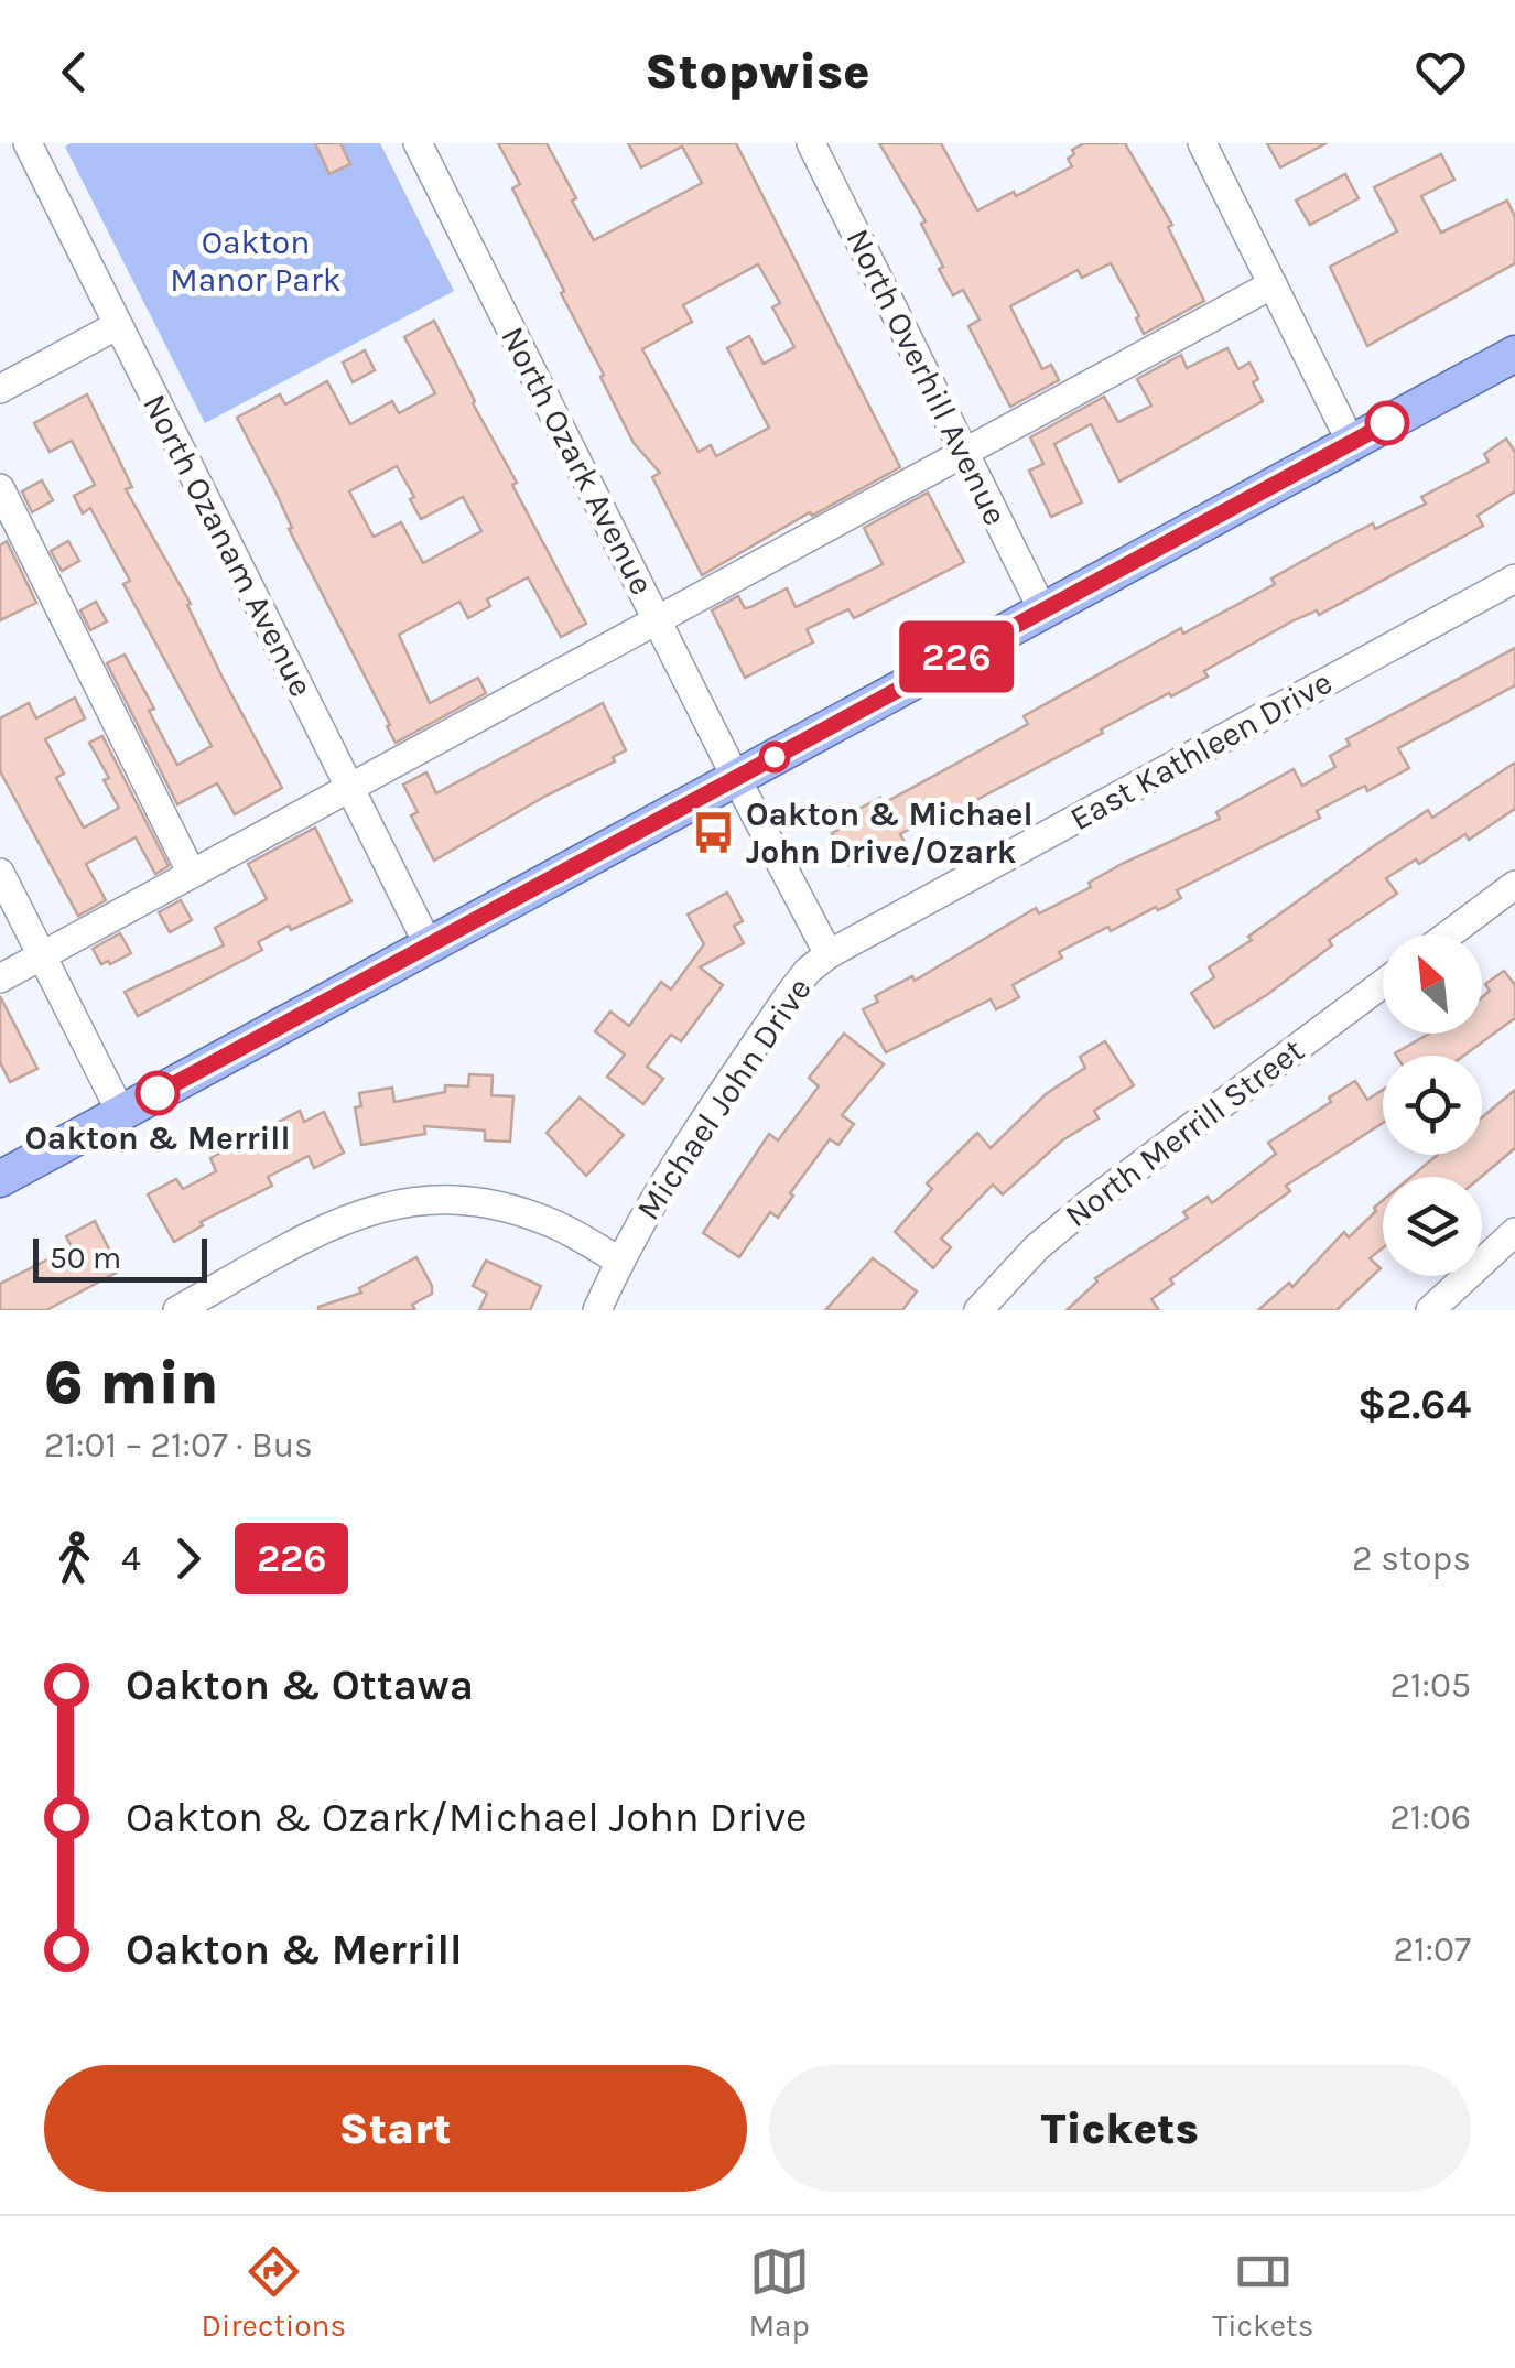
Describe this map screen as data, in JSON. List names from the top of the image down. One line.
{"streets":{"street":["North Overhill Avenue","North Ozark Avenue","North Ozanam Avenue","East Kathleen Drive","Michael John Drive","North Merrill Street"]},"crossings":[["North Ozark Avenue","Michael John Drive"],["East Kathleen Drive","Michael John Drive"]],"parks":["Oakton Manor Park"],"places":{"bus stop":["Oakton & Michael John Drive/Ozark"],"other":["Oakton & Merrill"]},"lines":["bus line 226"],"scale_bar":"50 m","north":"top left","page":{"header":"Stopwise","on_map":"226","scale":"50 m","heading":["6 min","21:01 – 21:07 · Bus","$2.64"],"legs":["4","226","2 stops"],"list":[{"name":"Oakton & Ottawa","value":"21:05"},{"name":"Oakton & Ozark/Michael John Drive","value":"21:06"},{"name":"Oakton & Merrill","value":"21:07"}],"buttons":["Start","Tickets"],"tabs":["Directions","Map","Tickets"]}}
